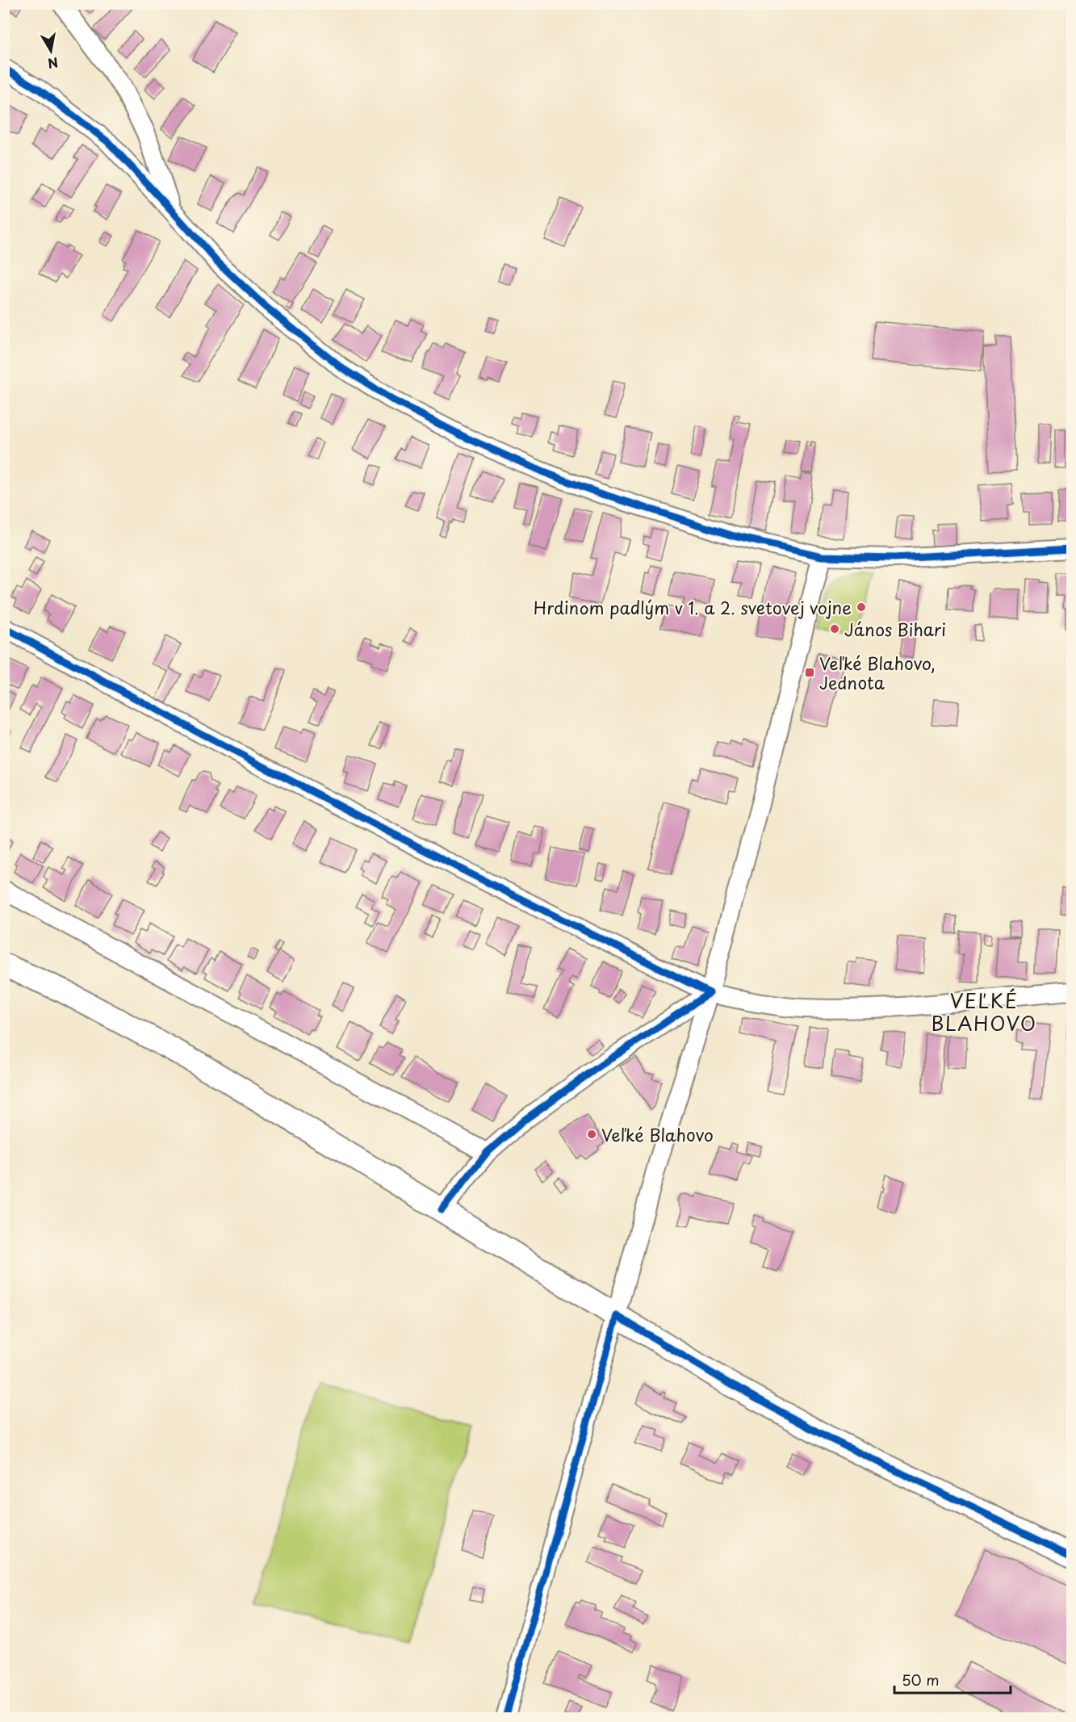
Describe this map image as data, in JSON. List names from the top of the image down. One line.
{"districts":["VEĽKÉ BLAHOVO"],"places":{"other":["Hrdinom padlým v 1. a 2. svetovej vojne","János Bihari","Veľké Blahovo"],"transit":["Veľké Blahovo, Jednota"]},"scale_bar":"50 m","north":"bottom"}
